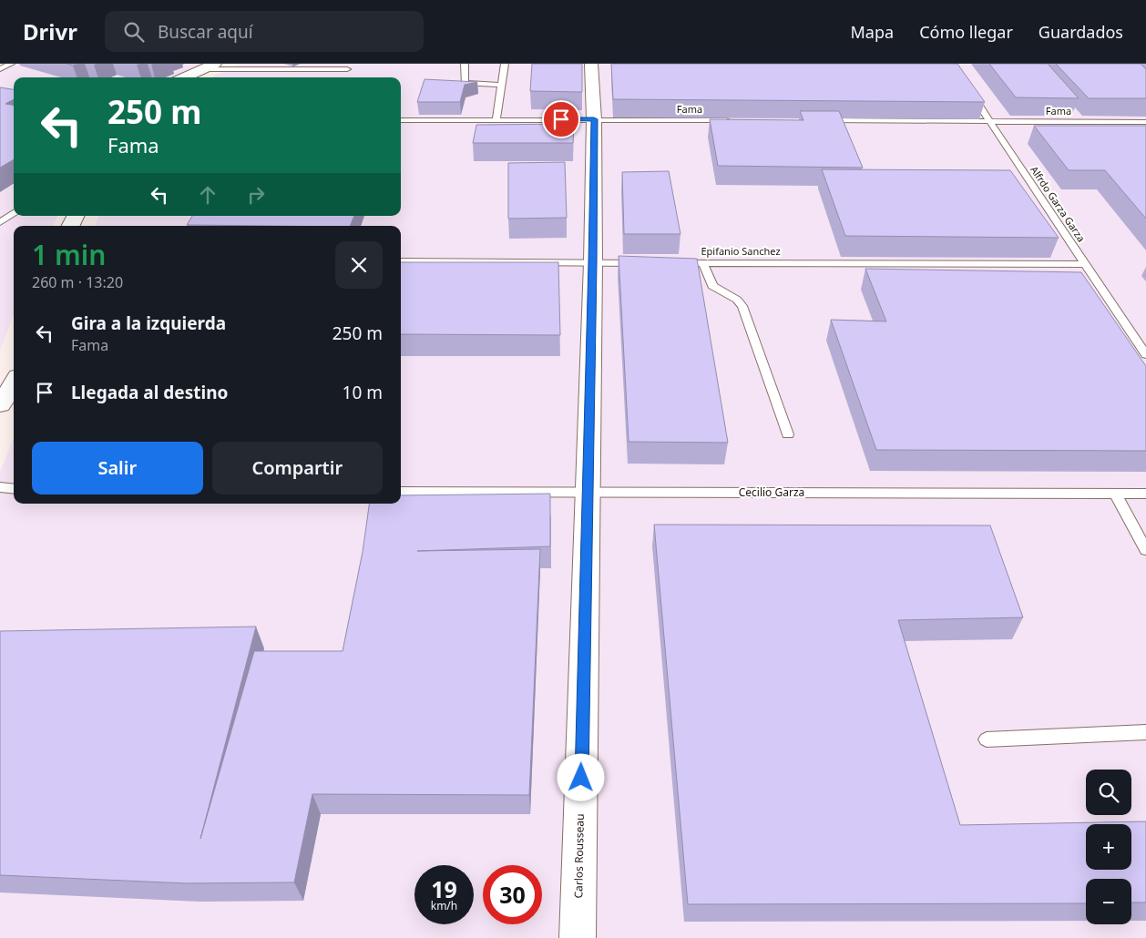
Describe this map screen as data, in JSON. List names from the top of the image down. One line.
{"streets":{"street":["Carlos Rousseau"],"lane":["Fama","Alfrdo Garza Garza","Epifanio Sanchez","Cecilio Garza"]},"crossings":[["Fama","Alfrdo Garza Garza"],["Fama","Carlos Rousseau"],["Alfrdo Garza Garza","Epifanio Sanchez"],["Cecilio Garza","Carlos Rousseau"]],"page":{"header":"Drivr","search":"Buscar aquí","nav":["Mapa","Cómo llegar","Guardados"],"turn":["250 m","Fama"],"heading":["1 min","260 m · 13:20"],"list":[{"name":"Gira a la izquierda","note":"Fama","value":"250 m"},{"name":"Llegada al destino","value":"10 m"}],"buttons":["Salir","Compartir"],"map_buttons":["+","−"],"speed":"19 km/h","limit":"30"}}
